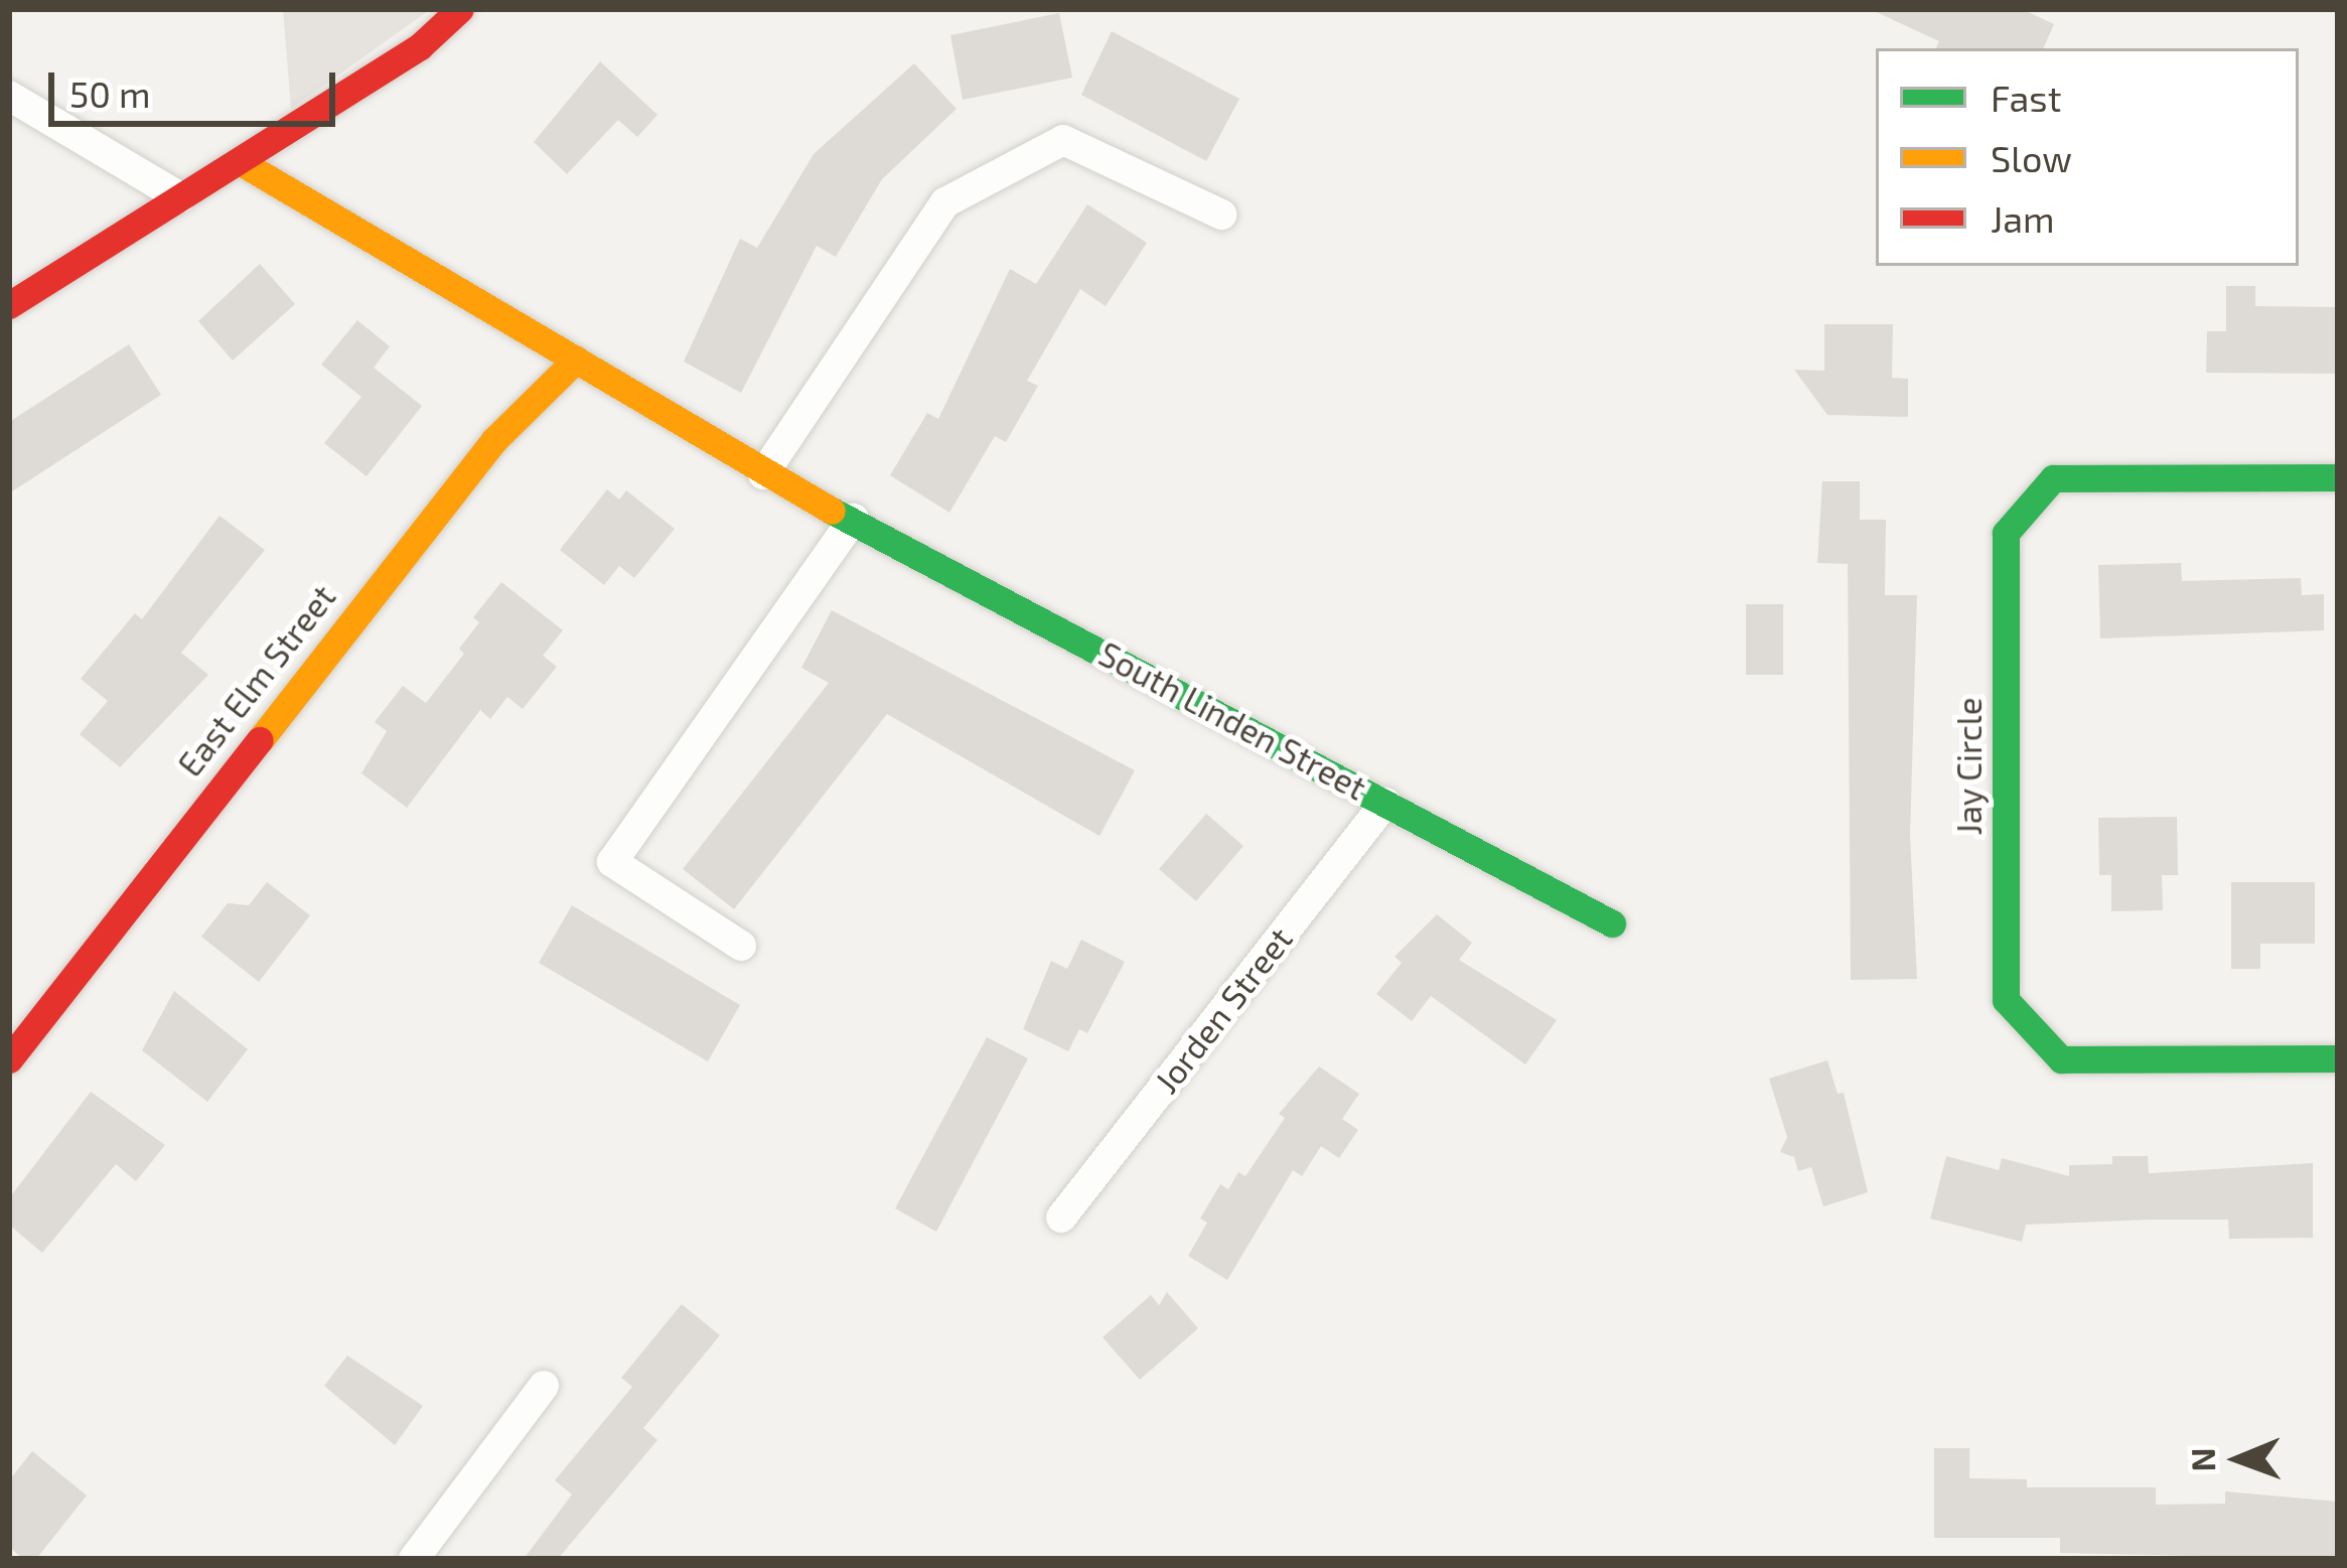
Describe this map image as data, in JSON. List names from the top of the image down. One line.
{"streets":{"street":["East Elm Street","South Linden Street","Jay Circle","Jorden Street"]},"crossings":[["East Elm Street","South Linden Street"],["South Linden Street","Jorden Street"]],"legend":["Fast","Slow","Jam"],"scale_bar":"50 m","north":"left"}
